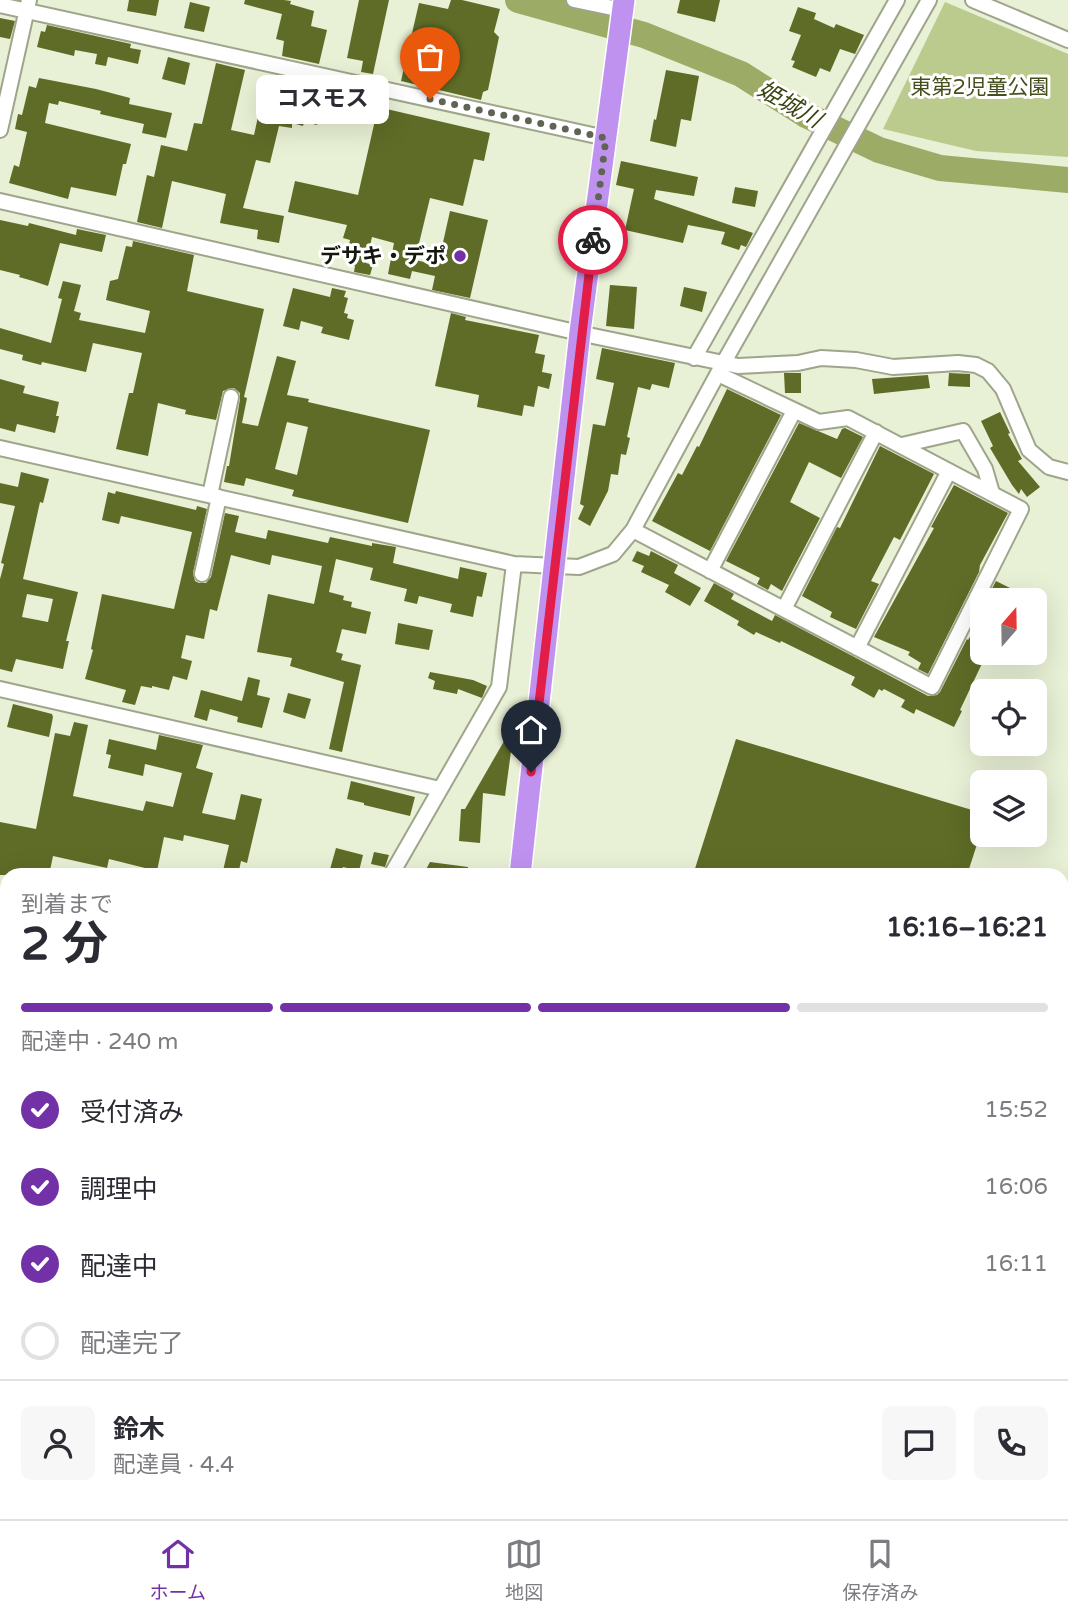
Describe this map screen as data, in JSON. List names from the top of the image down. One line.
{"water":["姫城川"],"parks":["東第2児童公園"],"places":["コスモス","デサキ・デポ"],"north":"top","page":{"bubble":"コスモス","heading":["2 分","到着まで","16:16–16:21"],"panel":["鈴木","配達員 · 4.4"],"bar":"配達中 · 240 m","list":[["受付済み","15:52"],["調理中","16:06"],["配達中","16:11"],"配達完了"],"tabs":["ホーム","地図","保存済み"]}}
